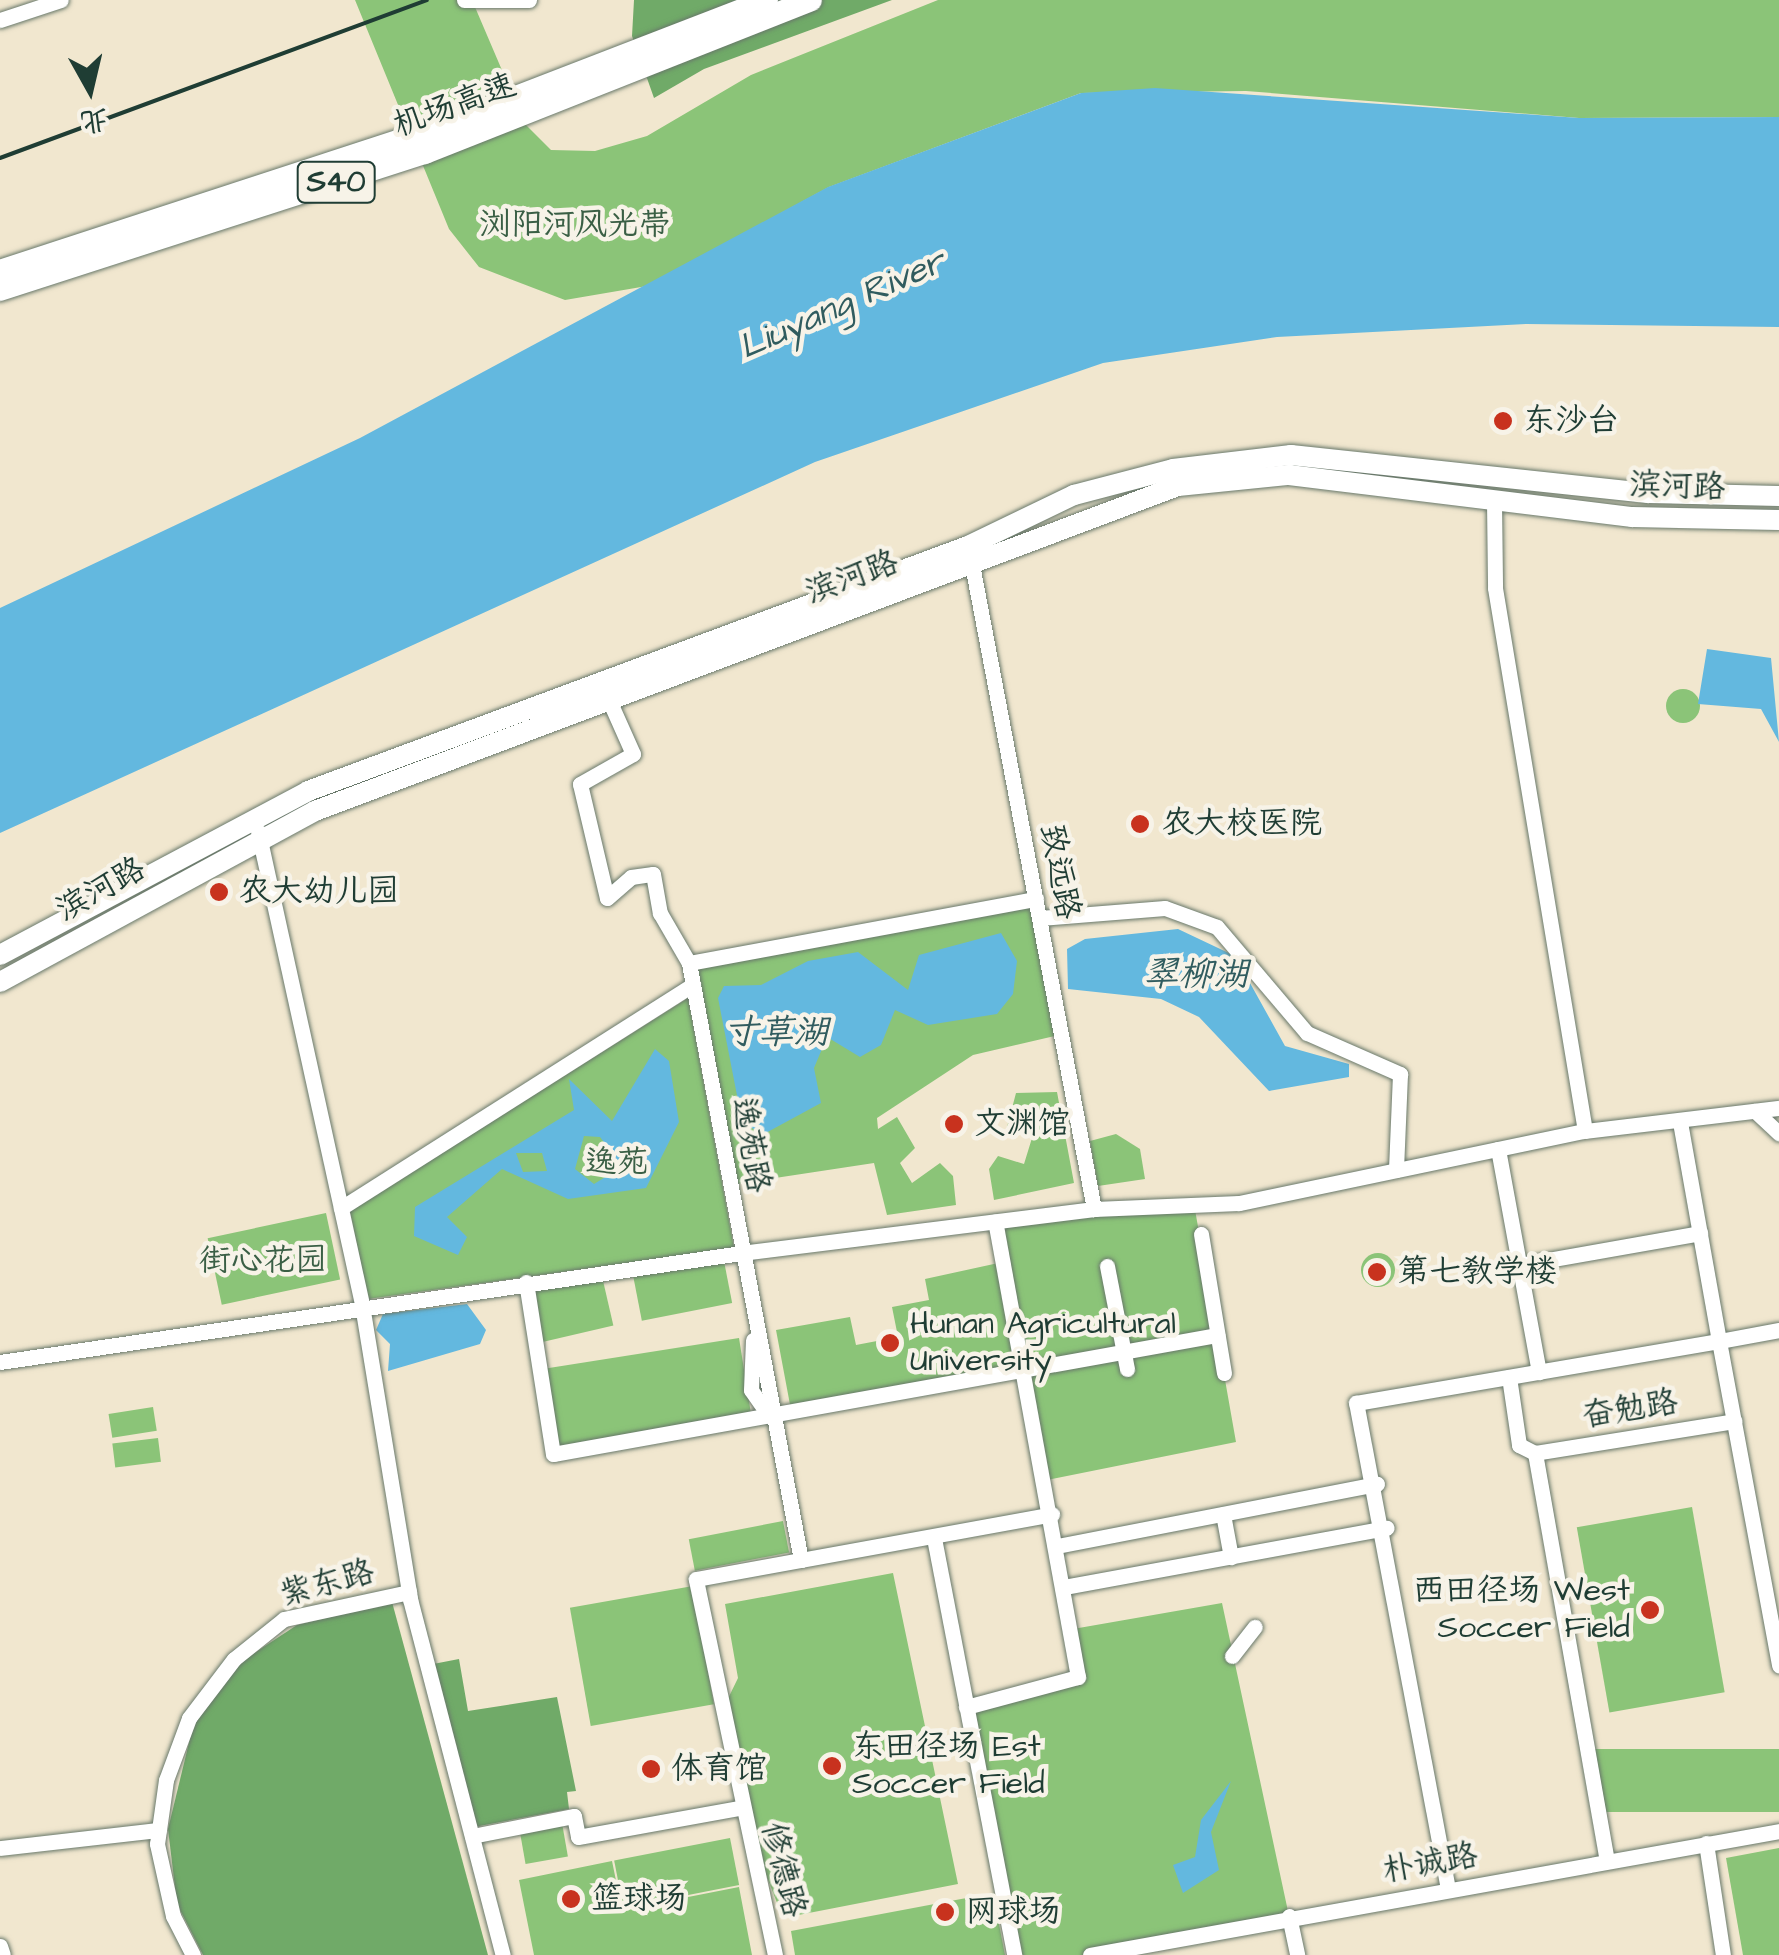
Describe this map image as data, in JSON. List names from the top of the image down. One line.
{"streets":{"highway":["机场高速","S40"],"main road":["滨河路"],"street":["致远路","逸苑路","奋勉路","紫东路","朴诚路","修德路"]},"crossings":[["滨河路","致远路"],["滨河路","逸苑路"],["逸苑路","修德路"]],"water":["Liuyang River","翠柳湖","寸草湖"],"parks":["浏阳河风光带","逸苑","街心花园"],"places":["东沙台","农大校医院","农大幼儿园","文渊馆","第七教学楼","Hunan Agricultural University","西田径场 West Soccer Field","东田径场 Est Soccer Field","体育馆","篮球场","网球场"],"north":"bottom"}
